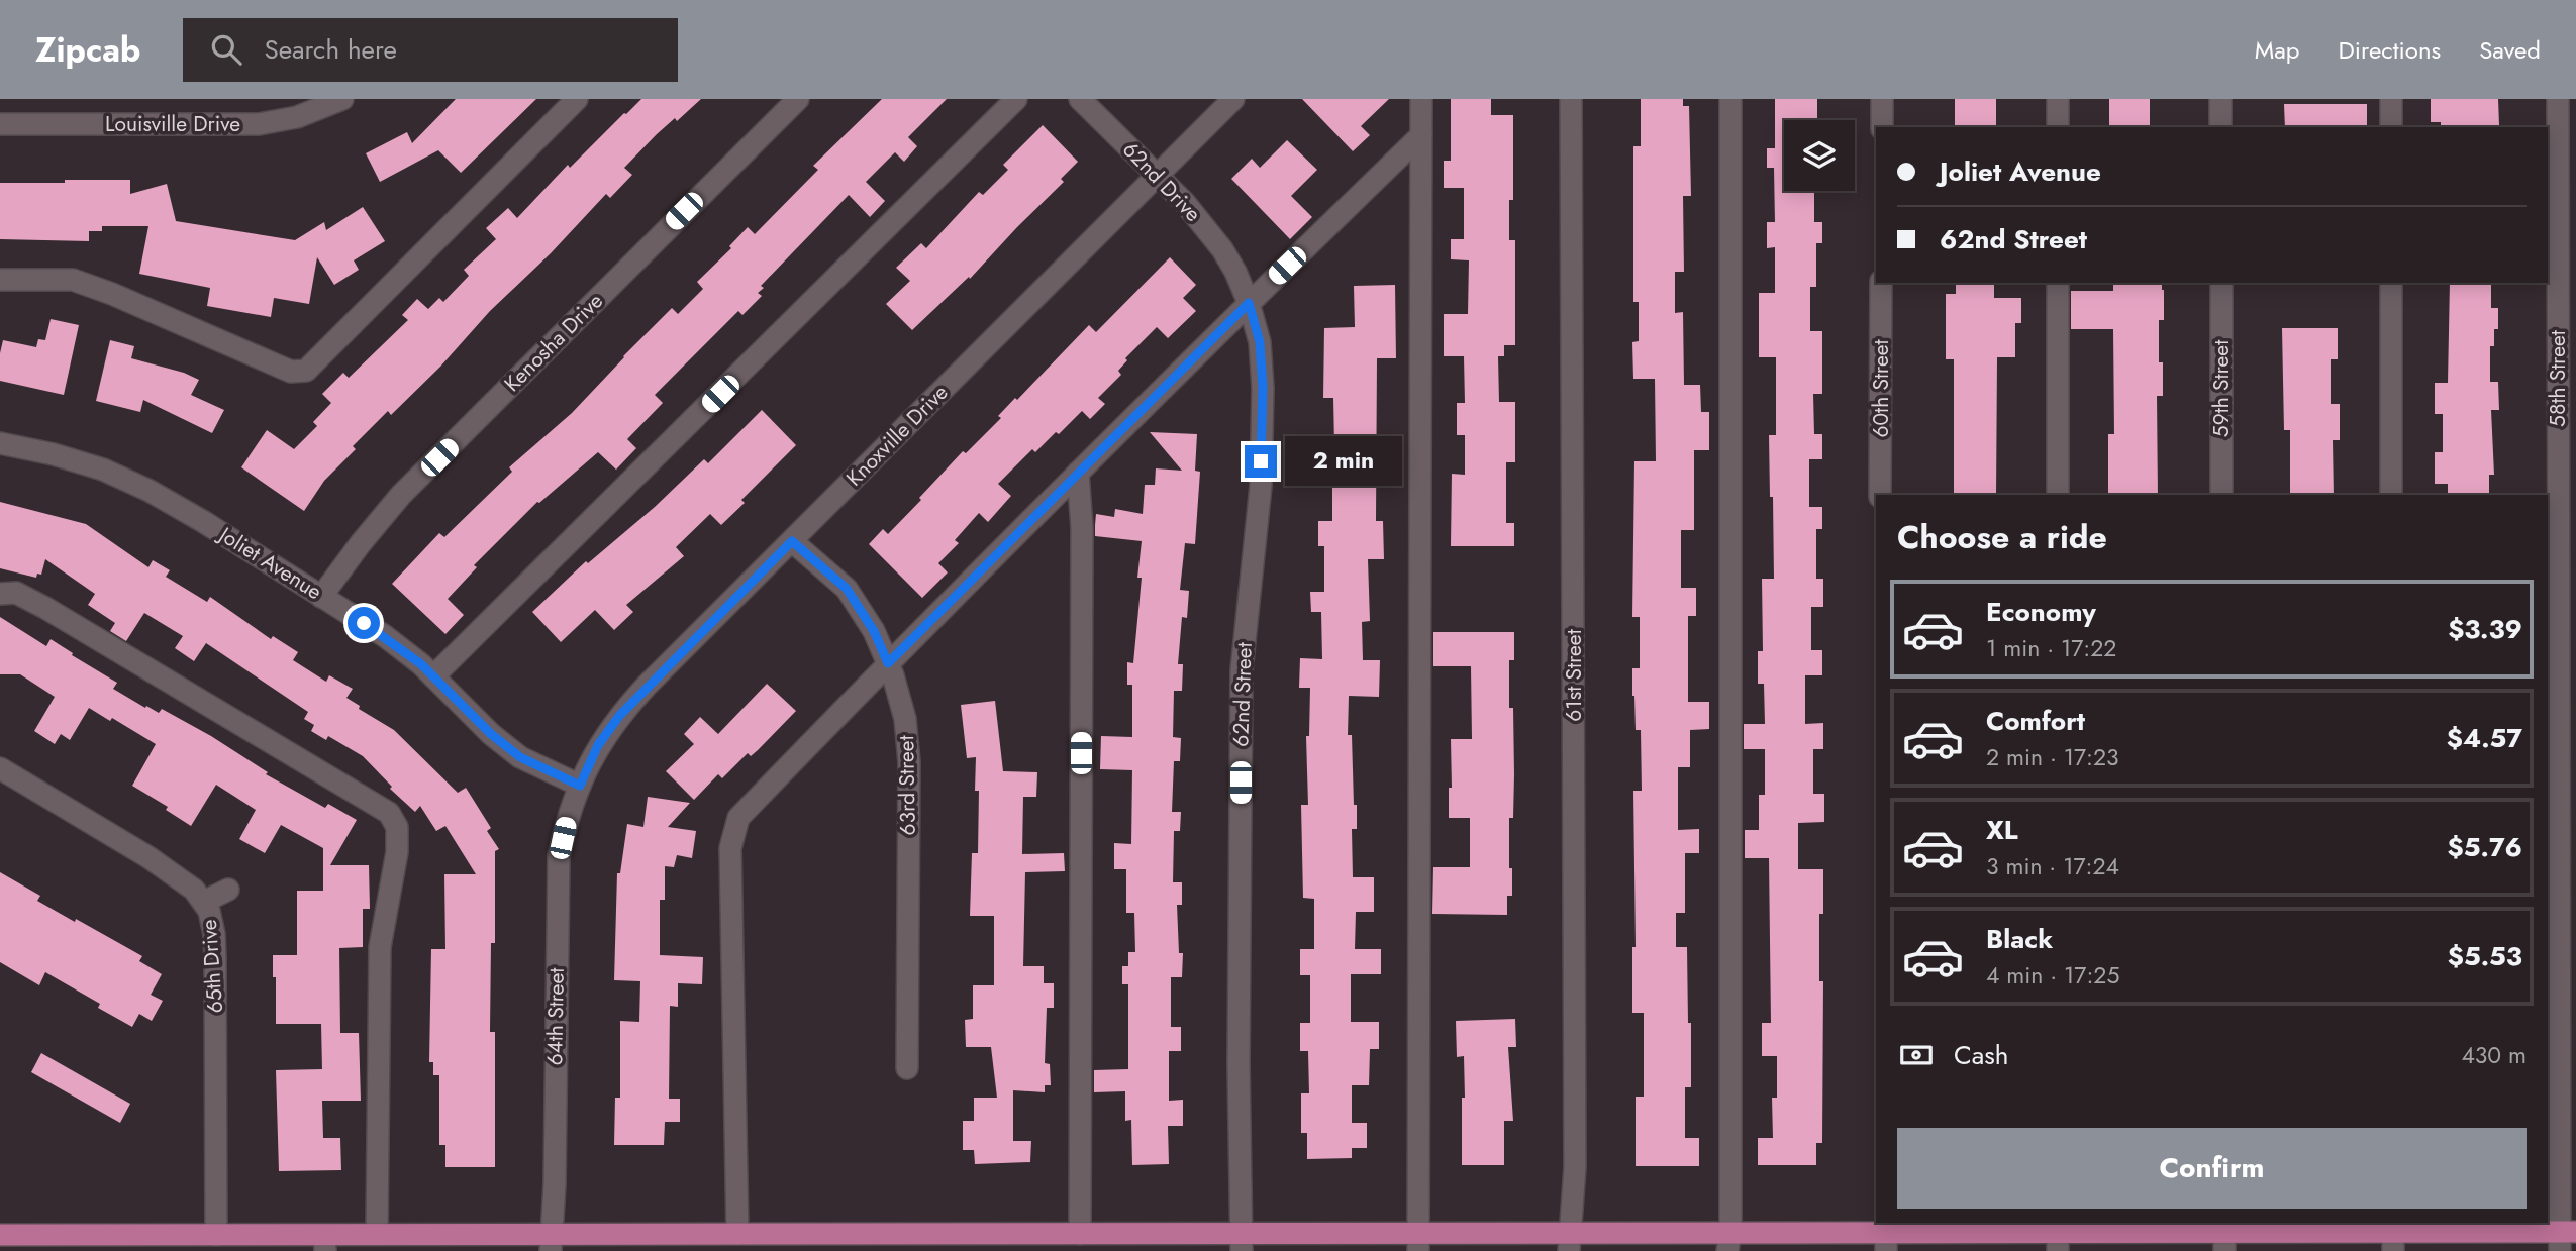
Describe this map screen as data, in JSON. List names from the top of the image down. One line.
{"streets":{"street":["Louisville Drive","62nd Drive","Kenosha Drive","58th Street","60th Street","59th Street","Knoxville Drive","Joliet Avenue","61st Street","62nd Street","63rd Street","65th Drive","64th Street"]},"crossings":[["62nd Drive","Knoxville Drive"],["62nd Drive","62nd Street"],["Kenosha Drive","Joliet Avenue"],["Knoxville Drive","Joliet Avenue"],["Knoxville Drive","63rd Street"],["Knoxville Drive","64th Street"],["Joliet Avenue","64th Street"]],"page":{"header":"Zipcab","search":"Search here","nav":["Map","Directions","Saved"],"banner":["Joliet Avenue","62nd Street"],"bubble":"2 min","heading":"Choose a ride","list":[{"name":"Economy","note":"1 min · 17:22","value":"$3.39"},{"name":"Comfort","note":"2 min · 17:23","value":"$4.57"},{"name":"XL","note":"3 min · 17:24","value":"$5.76"},{"name":"Black","note":"4 min · 17:25","value":"$5.53"}],"pay":["Cash","430 m"],"buttons":"Confirm"}}
